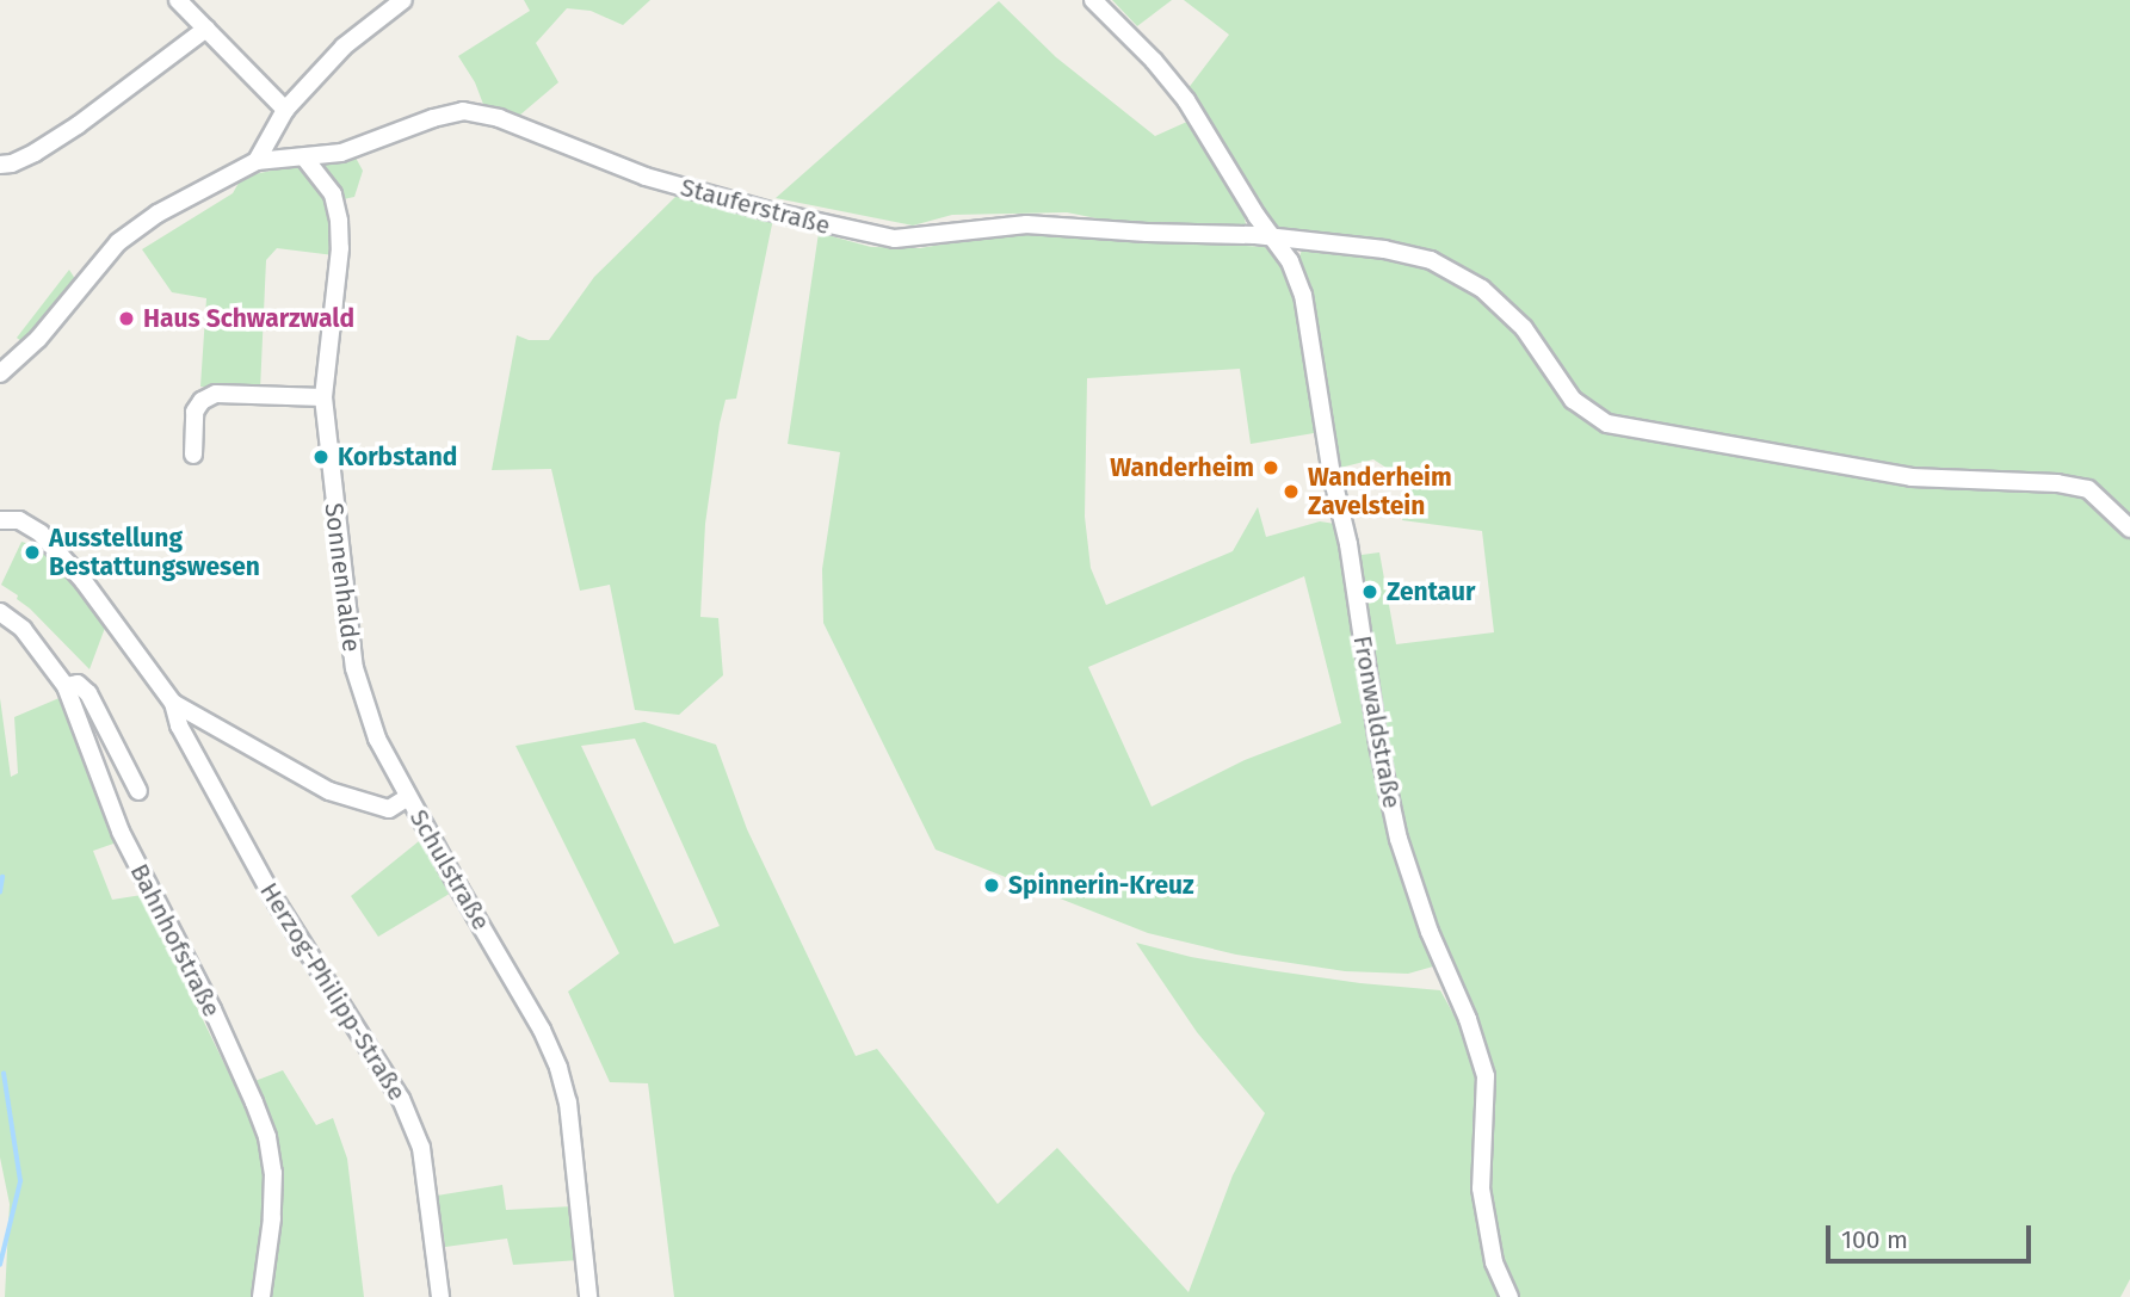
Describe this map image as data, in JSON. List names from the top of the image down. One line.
{"streets":{"street":["Stauferstraße","Sonnenhalde","Fronwaldstraße","Schulstraße","Bahnhofstraße","Herzog-Philipp-Straße"]},"crossings":[["Stauferstraße","Sonnenhalde"],["Stauferstraße","Fronwaldstraße"],["Sonnenhalde","Schulstraße"],["Schulstraße","Herzog-Philipp-Straße"]],"places":["Haus Schwarzwald","Korbstand","Wanderheim","Wanderheim Zavelstein","Ausstellung Bestattungswesen","Zentaur","Spinnerin-Kreuz"],"scale_bar":"100 m"}
